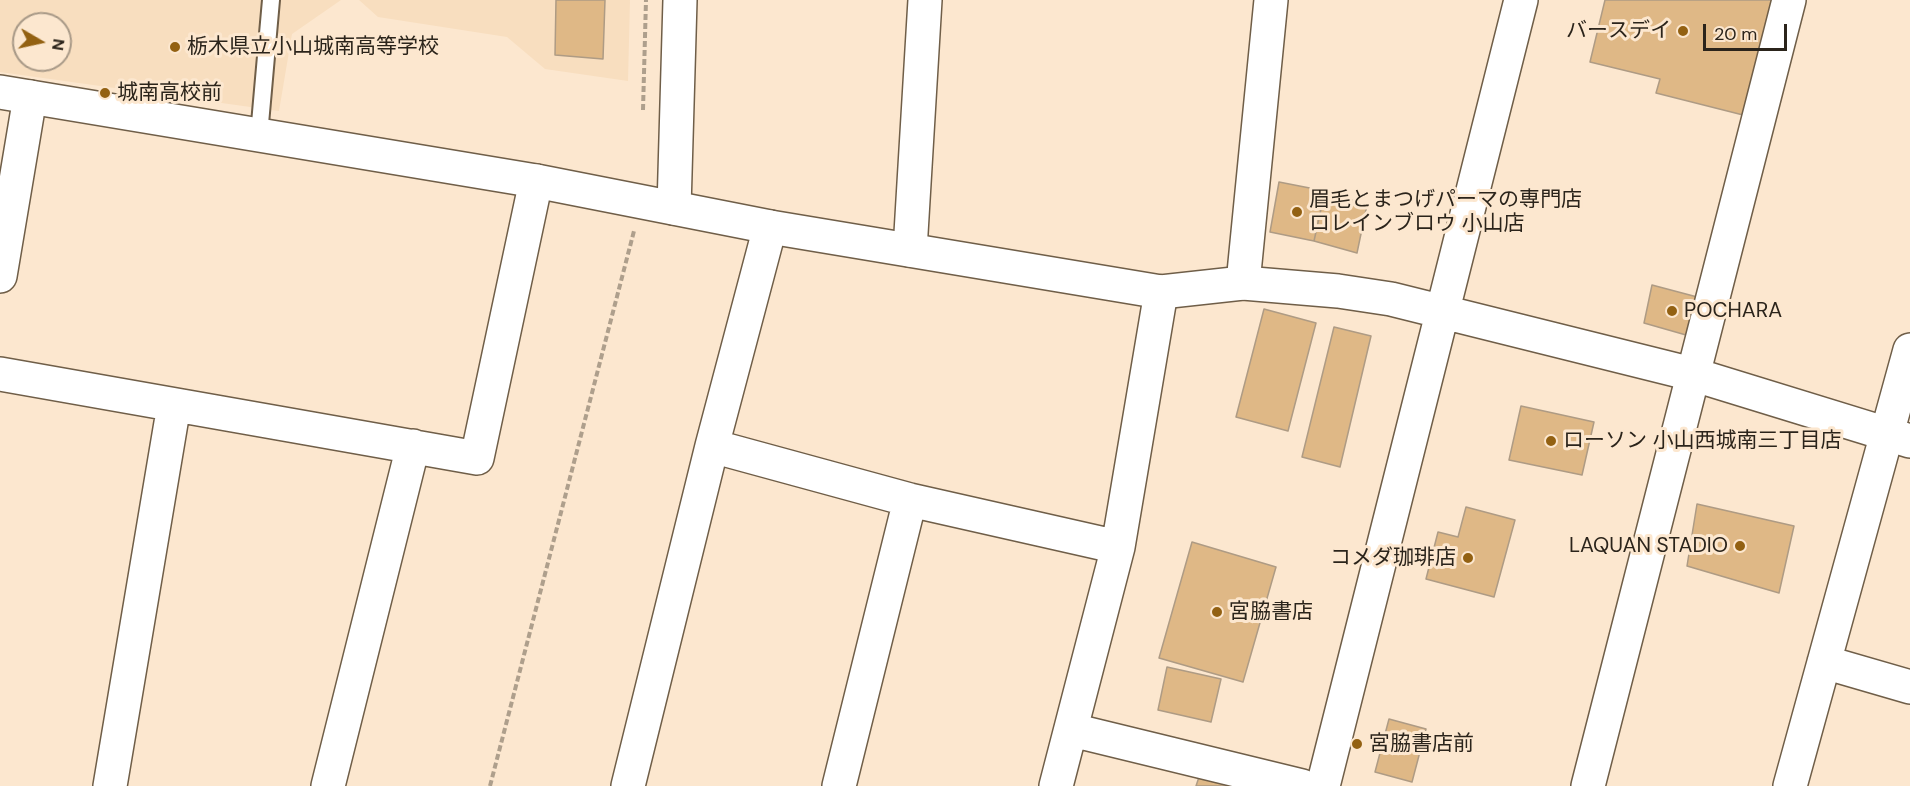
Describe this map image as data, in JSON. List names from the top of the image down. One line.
{"places":["バースデイ","栃木県立小山城南高等学校","城南高校前","眉毛とまつげパーマの専門店 ロレインブロウ 小山店","POCHARA","ローソン 小山西城南三丁目店","LAQUAN STADIO","コメダ珈琲店","宮脇書店","宮脇書店前"],"scale_bar":"20 m","north":"right"}
